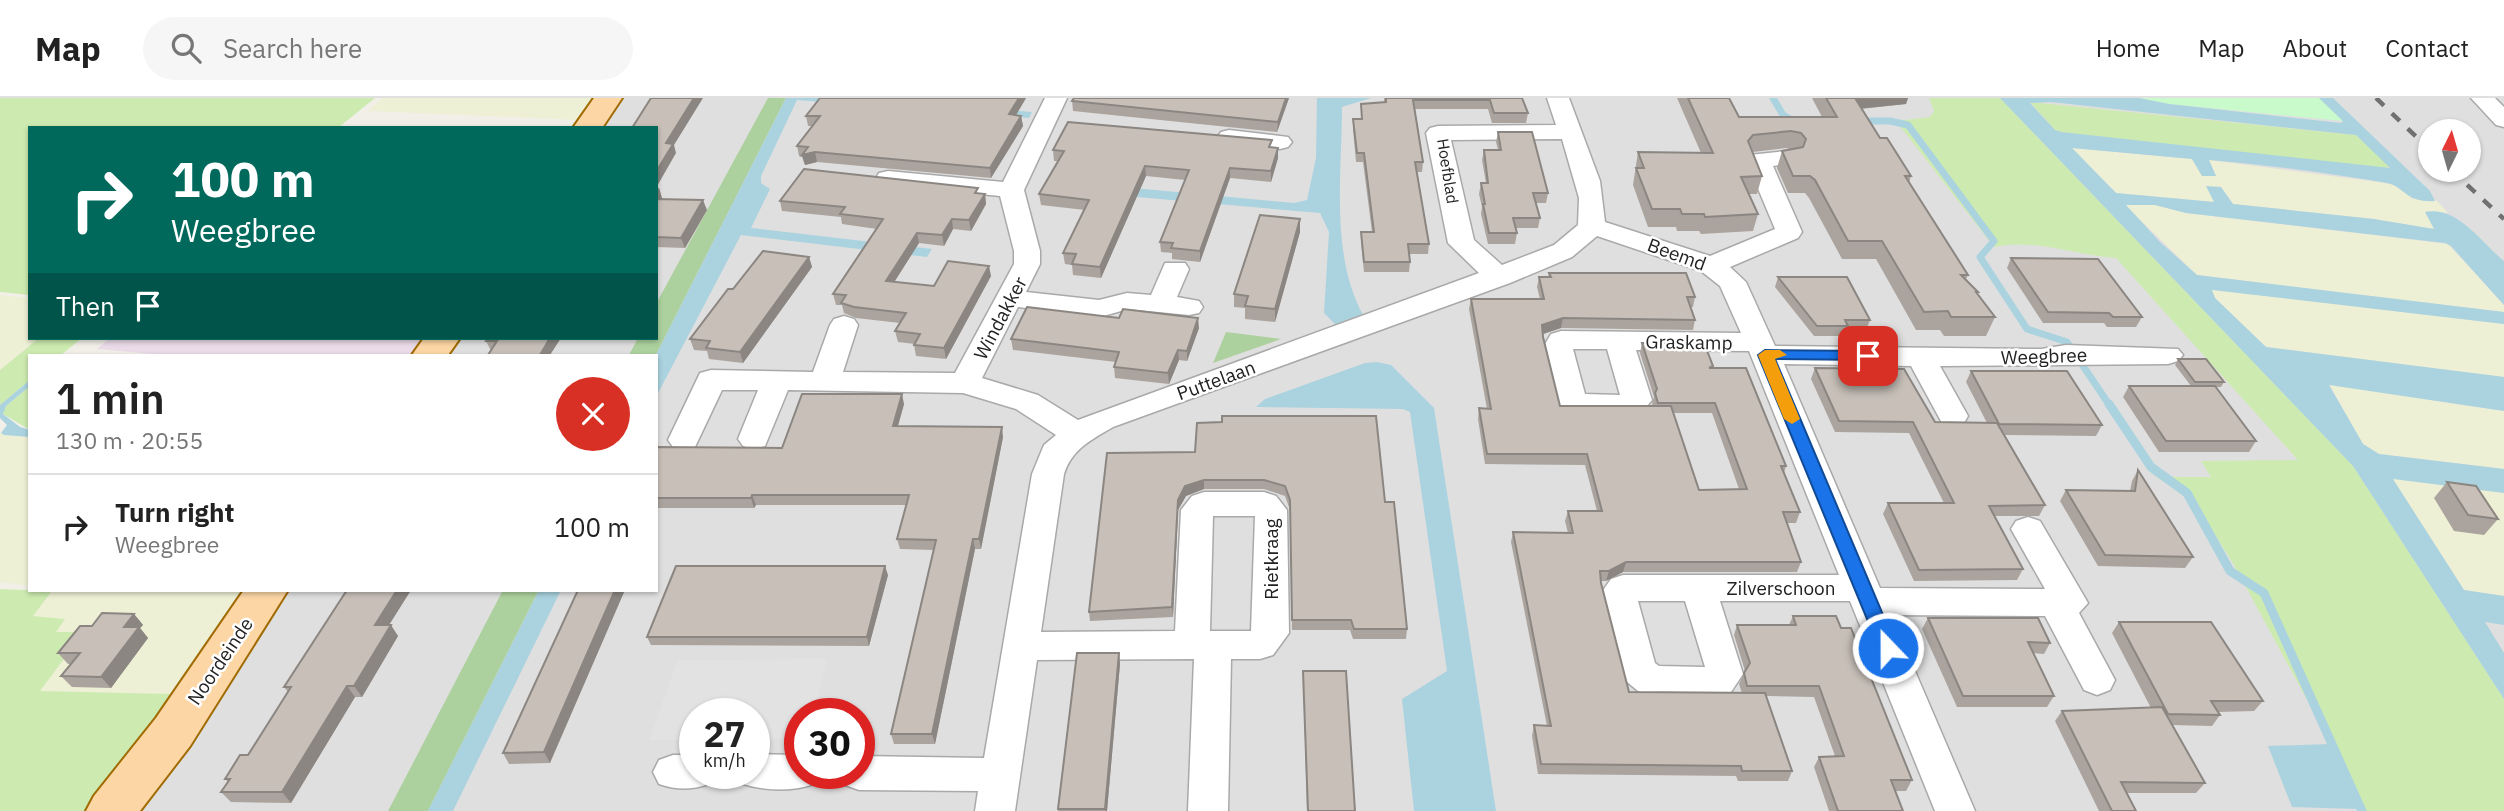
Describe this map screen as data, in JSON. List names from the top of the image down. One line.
{"streets":{"main road":["Noordeinde"],"street":["Hoefblad","Beemd","Windakker","Graskamp","Weegbree","Puttelaan","Zilverschoon"]},"crossings":[["Hoefblad","Puttelaan"],["Beemd","Graskamp"],["Beemd","Weegbree"],["Beemd","Puttelaan"],["Beemd","Zilverschoon"],["Windakker","Puttelaan"],["Graskamp","Weegbree"]],"north":"top","page":{"header":"Map","search":"Search here","nav":["Home","Map","About","Contact"],"turn":["100 m","Weegbree"],"then":"Then","heading":["1 min","130 m · 20:55"],"list":[{"name":"Turn right","note":"Weegbree","value":"100 m"}],"speed":"27 km/h","limit":"30"}}
